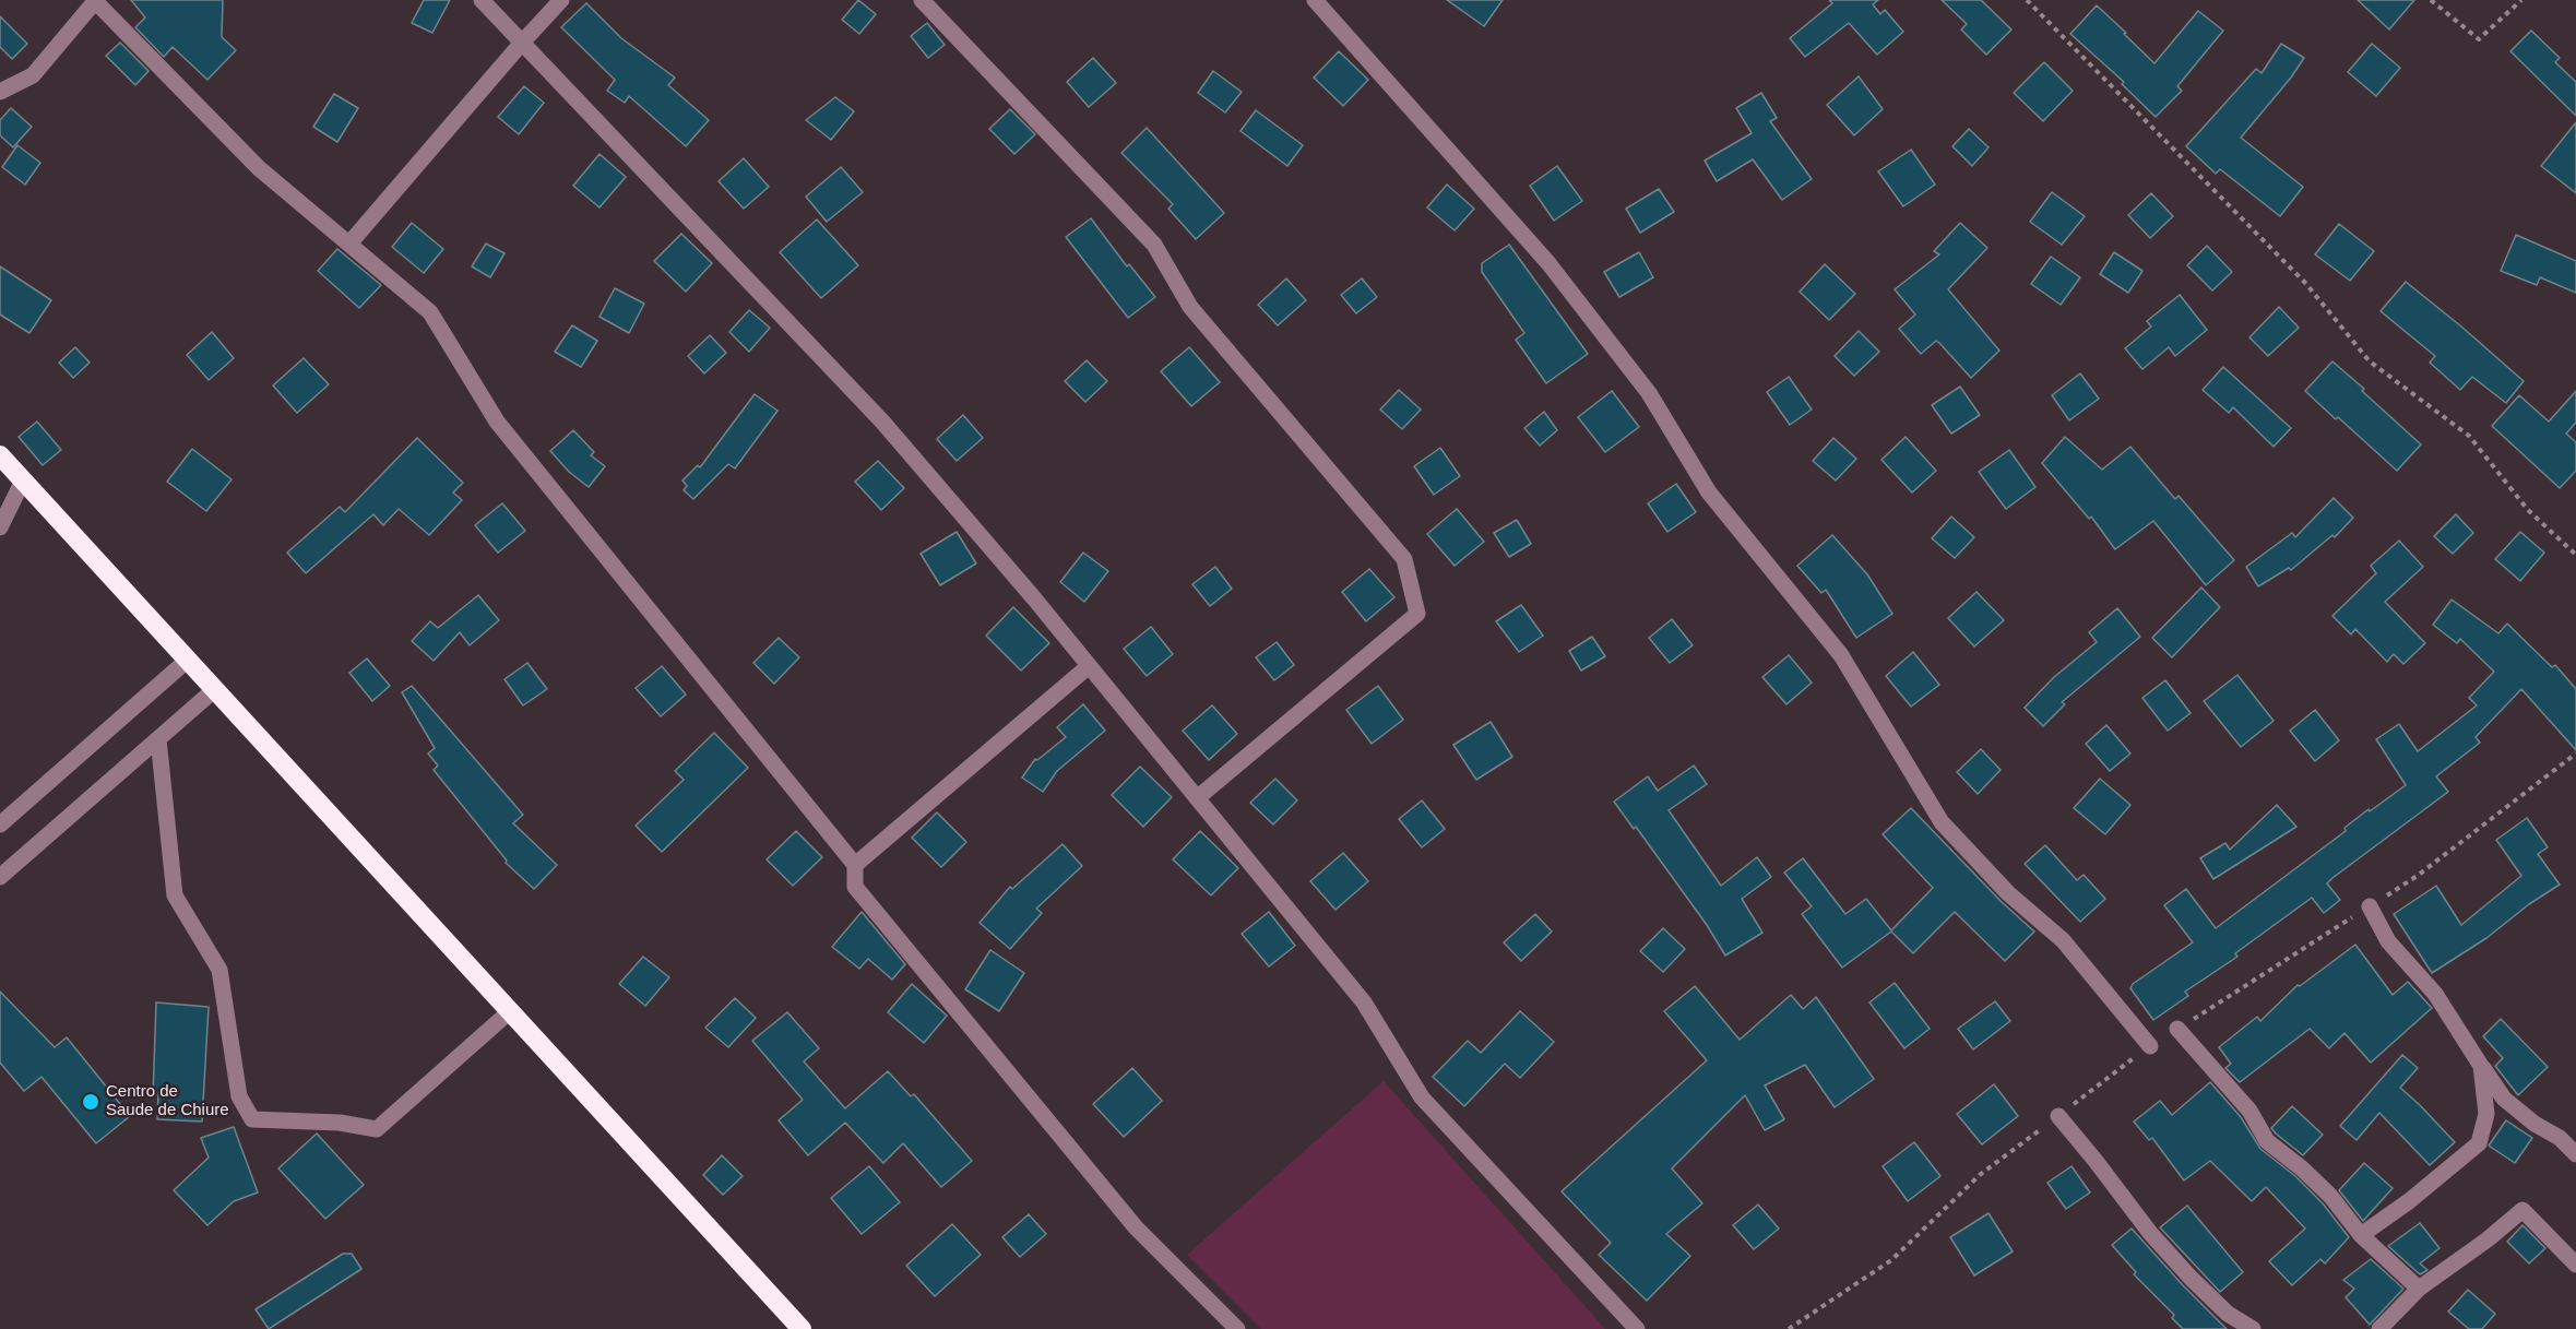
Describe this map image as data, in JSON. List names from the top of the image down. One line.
{"places":["Centro de Saude de Chiure"]}
